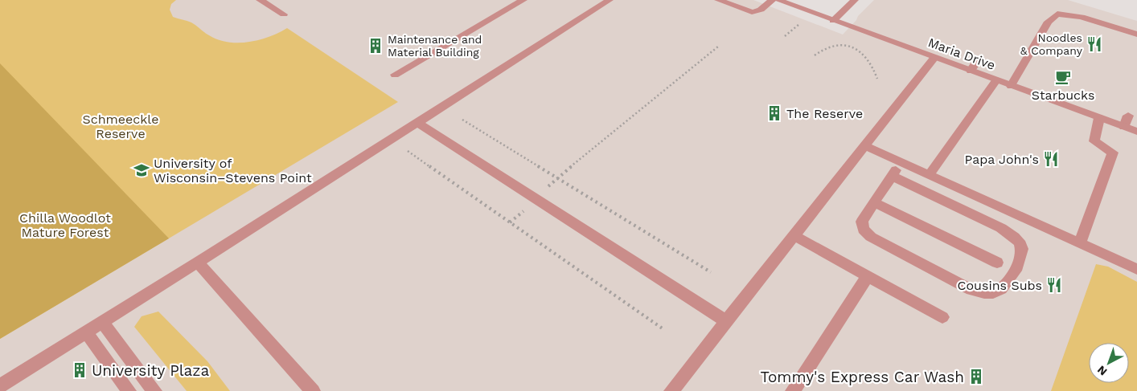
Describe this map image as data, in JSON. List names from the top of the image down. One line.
{"streets":{"street":["Maria Drive"]},"parks":["Schmeeckle Reserve","Chilla Woodlot Mature Forest"],"places":{"restaurant":["Noodles & Company","Papa John's","Cousins Subs"],"building":["Maintenance and Material Building","The Reserve","University Plaza","Tommy's Express Car Wash"],"cafe":["Starbucks"],"school or university":["University of Wisconsin–Stevens Point"]},"north":"bottom left"}
